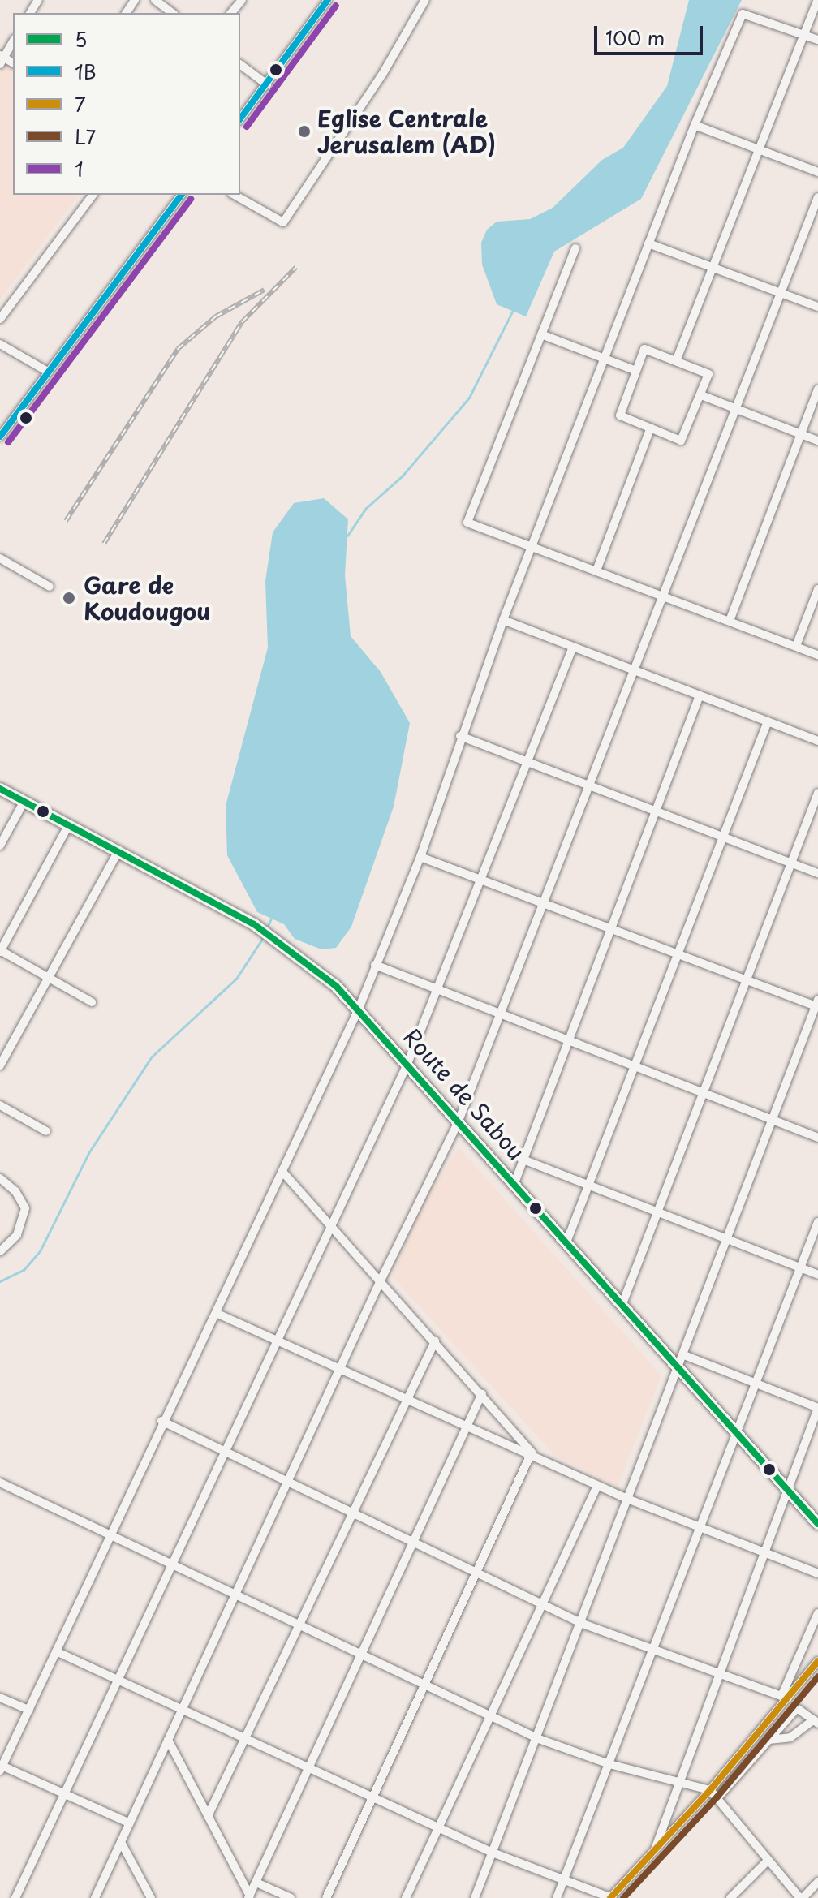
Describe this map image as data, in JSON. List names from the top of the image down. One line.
{"streets":{"main road":["Route de Sabou"]},"places":["Eglise Centrale Jerusalem (AD)","Gare de Koudougou"],"lines":["transit line 1B","transit line 1","transit line 5","transit line 7","transit line L7"],"legend":["5","1B","7","L7","1"],"scale_bar":"100 m"}
